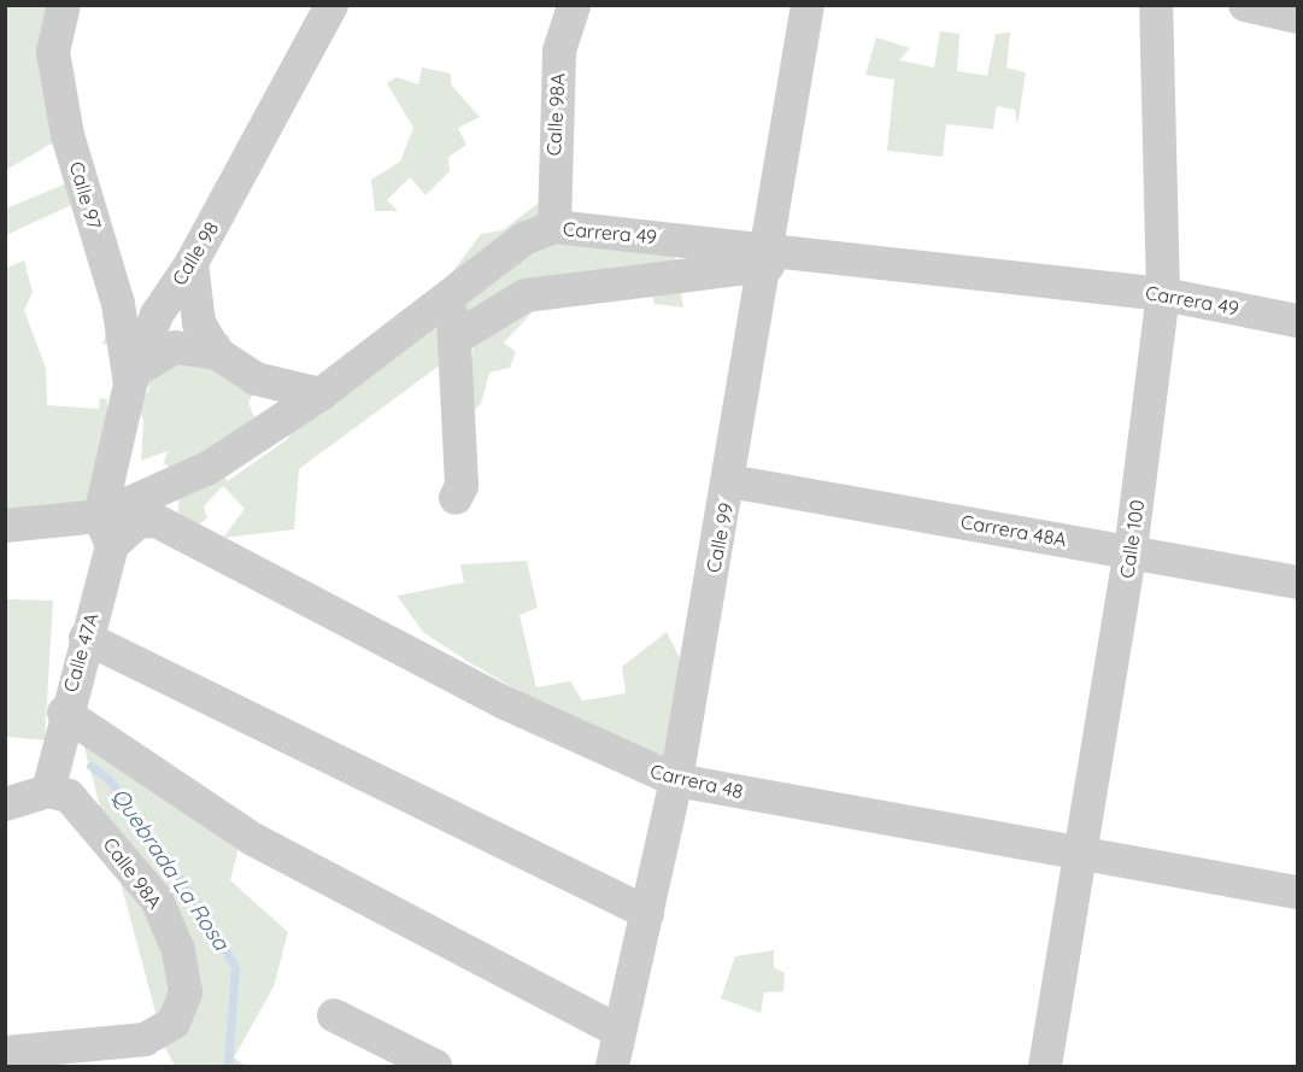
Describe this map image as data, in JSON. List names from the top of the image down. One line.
{"streets":{"street":["Calle 98A","Calle 97","Carrera 49","Calle 98","Carrera 48A","Calle 99","Calle 100","Calle 47A","Carrera 48"]},"crossings":[["Calle 98A","Carrera 49"],["Calle 98A","Calle 47A"],["Calle 97","Calle 98"],["Carrera 49","Calle 98"],["Carrera 49","Calle 99"],["Carrera 49","Calle 100"],["Carrera 49","Calle 47A"],["Carrera 49","Carrera 48"],["Calle 98","Calle 47A"],["Calle 98","Carrera 48"],["Carrera 48A","Calle 99"],["Carrera 48A","Calle 100"],["Calle 99","Carrera 48"],["Calle 100","Carrera 48"],["Calle 47A","Carrera 48"]],"water":["Quebrada La Rosa"]}
